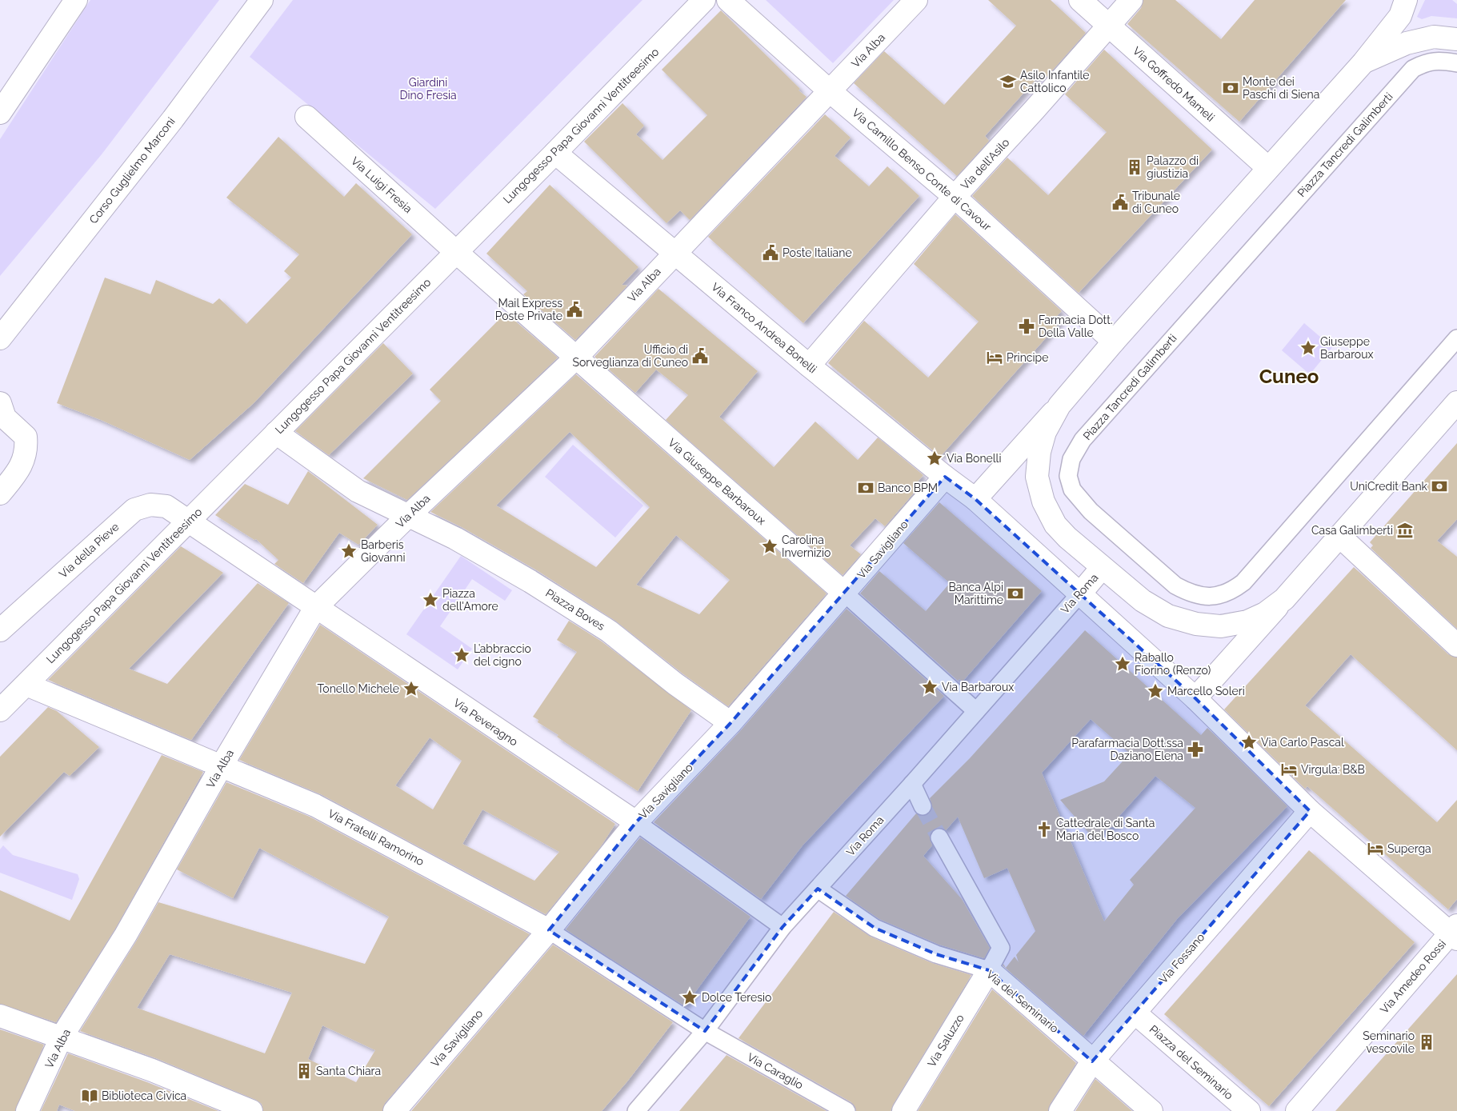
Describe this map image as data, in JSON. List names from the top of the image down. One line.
{"streets":{"street":["Via Alba","Via Goffredo Mameli","Lungogesso Papa Giovanni Ventitreesimo","Piazza Tancredi Galimberti","Via dell'Asilo","Via Camillo Benso Conte di Cavour","Corso Guglielmo Marconi","Via Luigi Fresia","Via Franco Andrea Bonelli","Via Giuseppe Barbaroux","Via Savigliano","Via della Pieve","Via Roma","Piazza Boves","Via Peveragno","Via Fratelli Ramorino","Via Fossano","Via Amedeo Rossi","Via del Seminario","Via Saluzzo","Piazza del Seminario","Via Caraglio"]},"crossings":[["Via Alba","Via Camillo Benso Conte di Cavour"],["Via Alba","Via Franco Andrea Bonelli"],["Via Alba","Via Giuseppe Barbaroux"],["Via Alba","Piazza Boves"],["Via Alba","Via Peveragno"],["Via Alba","Via Fratelli Ramorino"],["Via Goffredo Mameli","Via dell'Asilo"],["Lungogesso Papa Giovanni Ventitreesimo","Via Luigi Fresia"],["Lungogesso Papa Giovanni Ventitreesimo","Via Franco Andrea Bonelli"],["Lungogesso Papa Giovanni Ventitreesimo","Via Giuseppe Barbaroux"],["Lungogesso Papa Giovanni Ventitreesimo","Via della Pieve"],["Lungogesso Papa Giovanni Ventitreesimo","Piazza Boves"],["Lungogesso Papa Giovanni Ventitreesimo","Via Peveragno"],["Lungogesso Papa Giovanni Ventitreesimo","Via Fratelli Ramorino"],["Via dell'Asilo","Via Camillo Benso Conte di Cavour"],["Via dell'Asilo","Via Franco Andrea Bonelli"],["Via Luigi Fresia","Via Giuseppe Barbaroux"],["Via Franco Andrea Bonelli","Via Savigliano"],["Via Giuseppe Barbaroux","Via Savigliano"],["Via Giuseppe Barbaroux","Via Roma"],["Via Savigliano","Piazza Boves"],["Via Savigliano","Via Peveragno"],["Via Savigliano","Via Fratelli Ramorino"],["Via della Pieve","Via Peveragno"],["Via Roma","Via Peveragno"],["Via Roma","Via Fratelli Ramorino"],["Via Roma","Via del Seminario"],["Via Roma","Via Caraglio"],["Via Fratelli Ramorino","Via Caraglio"],["Via Fossano","Via del Seminario"],["Via Fossano","Piazza del Seminario"],["Via del Seminario","Via Saluzzo"]],"districts":["Cuneo"],"parks":["Giardini Dino Fresia"],"places":{"school or university":["Asilo Infantile Cattolico"],"bank":["Monte dei Paschi di Siena","UniCredit Bank","Banco BPM","Banca Alpi Marittime"],"building":["Palazzo di giustizia","Seminario vescovile","Santa Chiara"],"public building":["Tribunale di Cuneo","Poste Italiane","Mail Express Poste Private","Ufficio di Sorveglianza di Cuneo"],"pharmacy":["Farmacia Dott. Della Valle","Parafarmacia Dott.ssa Daziano Elena"],"place":["Giuseppe Barbaroux","Via Bonelli","Carolina Invernizio","Barberis Giovanni","Piazza dell'Amore","L’abbraccio del cigno","Raballo Fiorino (Renzo)","Via Barbaroux","Tonello Michele","Marcello Soleri","Via Carlo Pascal","Dolce Teresio"],"hotel":["Principe","Virgula: B&B","Superga"],"museum":["Casa Galimberti"],"church":["Cattedrale di Santa Maria del Bosco"],"library":["Biblioteca Civica"]}}
